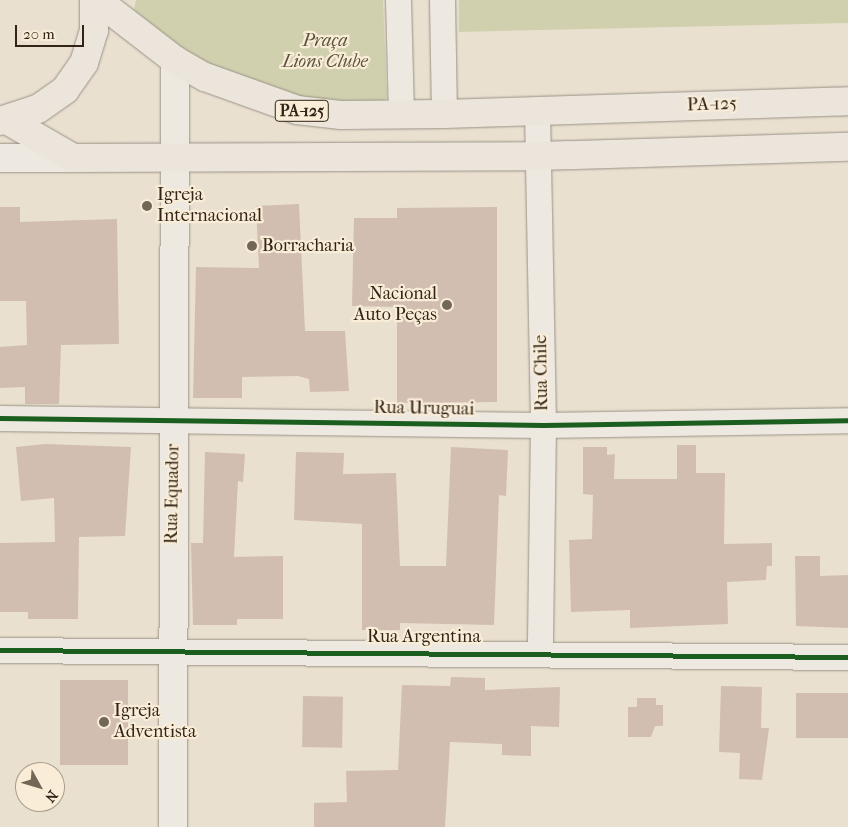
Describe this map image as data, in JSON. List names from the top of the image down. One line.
{"streets":{"main road":["PA-125"],"street":["Rua Chile","Rua Uruguai","Rua Equador","Rua Argentina"]},"crossings":[["PA-125","Rua Chile"],["PA-125","Rua Equador"],["Rua Chile","Rua Uruguai"],["Rua Chile","Rua Argentina"],["Rua Uruguai","Rua Equador"],["Rua Equador","Rua Argentina"]],"parks":["Praça Lions Clube"],"places":["Igreja Internacional","Borracharia","Nacional Auto Peças","Igreja Adventista"],"scale_bar":"20 m","north":"bottom right"}
